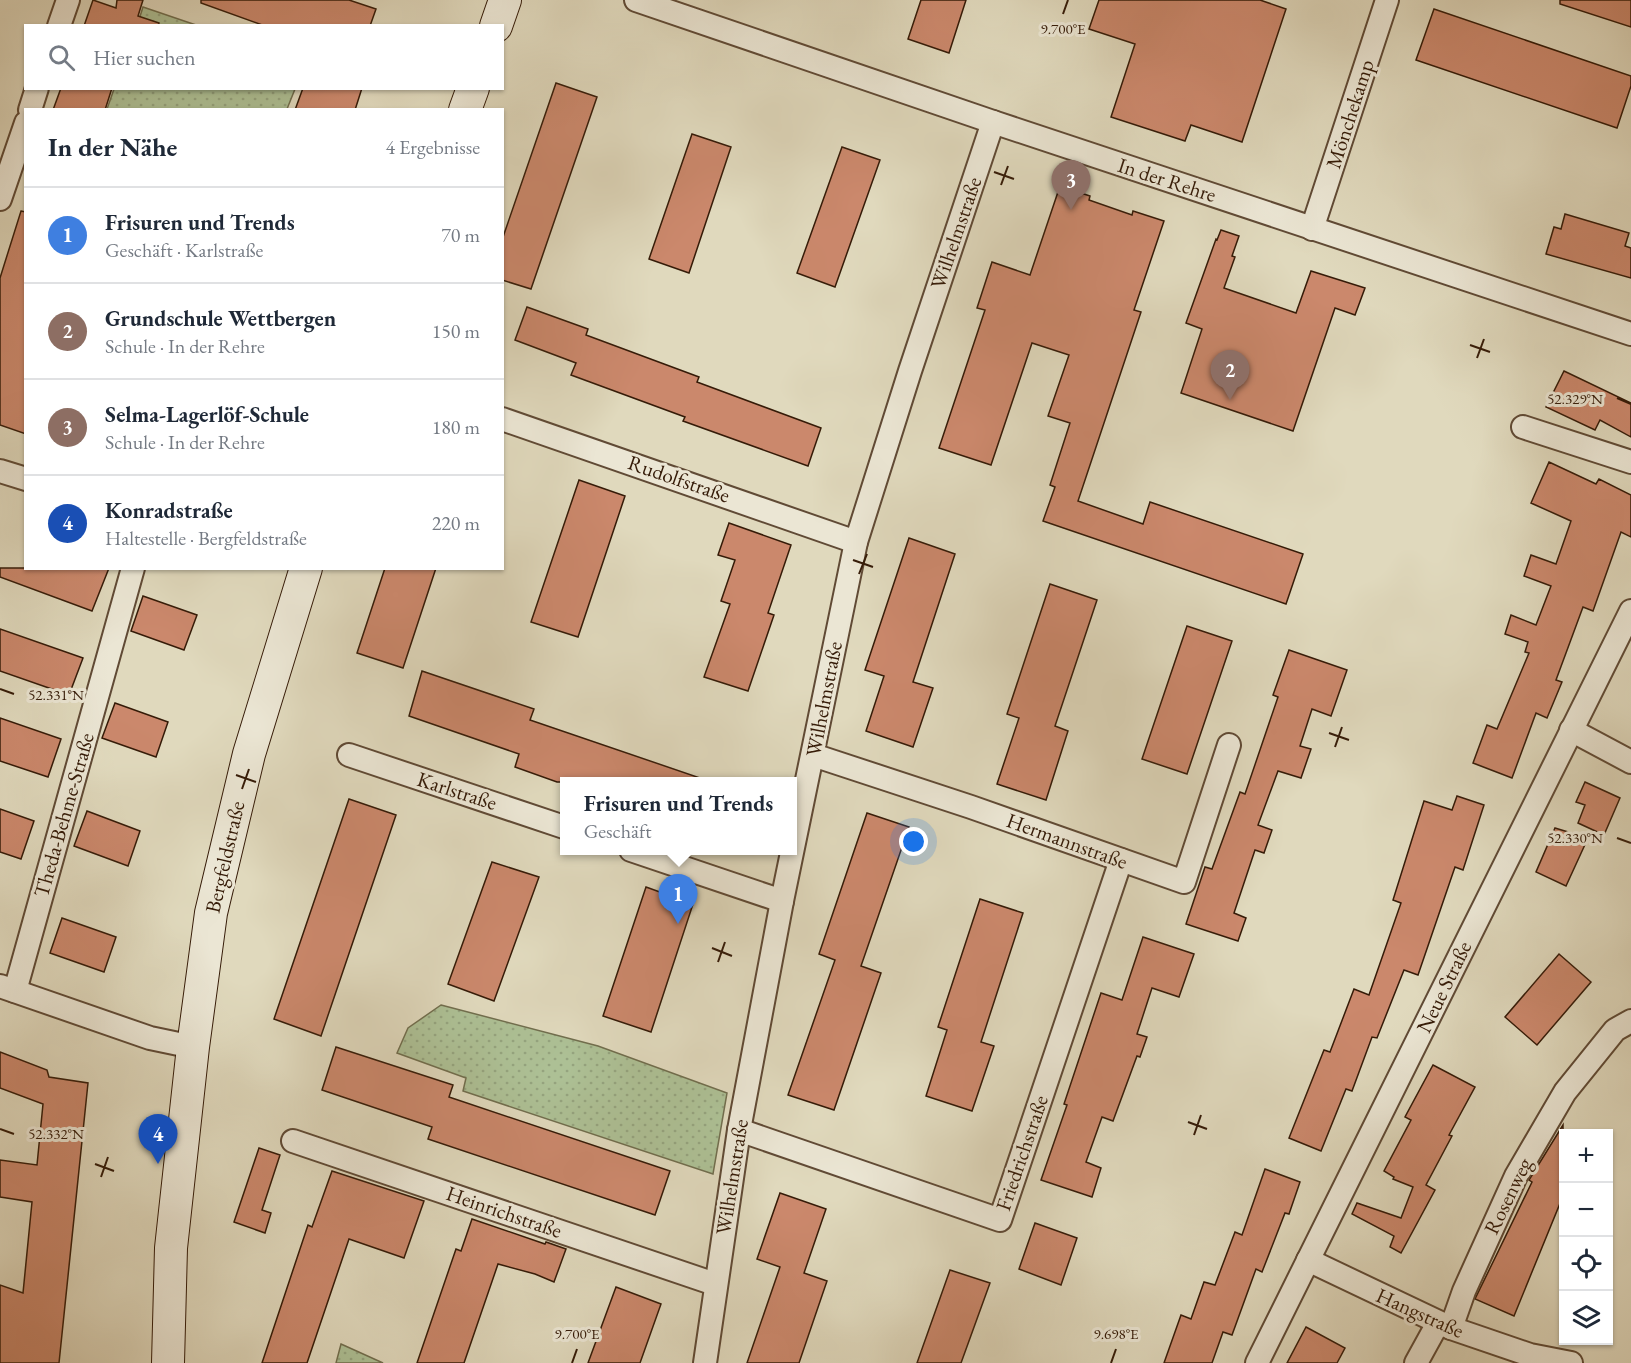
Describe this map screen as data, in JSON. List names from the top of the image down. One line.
{"streets":{"street":["Mönchekamp","In der Rehre","Wilhelmstraße","Rudolfstraße","Karlstraße","Theda-Behme-Straße","Hermannstraße","Bergfeldstraße","Neue Straße","Friedrichstraße","Rosenweg","Heinrichstraße","Hangstraße"]},"crossings":[["Mönchekamp","In der Rehre"],["In der Rehre","Wilhelmstraße"],["Wilhelmstraße","Rudolfstraße"],["Wilhelmstraße","Hermannstraße"],["Wilhelmstraße","Friedrichstraße"],["Wilhelmstraße","Heinrichstraße"],["Hermannstraße","Friedrichstraße"],["Neue Straße","Hangstraße"],["Rosenweg","Hangstraße"]],"page":{"search":"Hier suchen","heading":["In der Nähe","4 Ergebnisse"],"pins":["3","2","1","4"],"list":[{"mark":"1","name":"Frisuren und Trends","note":"Geschäft · Karlstraße","value":"70 m"},{"mark":"2","name":"Grundschule Wettbergen","note":"Schule · In der Rehre","value":"150 m"},{"mark":"3","name":"Selma-Lagerlöf-Schule","note":"Schule · In der Rehre","value":"180 m"},{"mark":"4","name":"Konradstraße","note":"Haltestelle · Bergfeldstraße","value":"220 m"}],"popup":["Frisuren und Trends","Geschäft"],"map_buttons":["+","−"]},"coordinates":["9.700°E","52.329°N","52.331°N","52.330°N","52.332°N","9.698°E"]}
